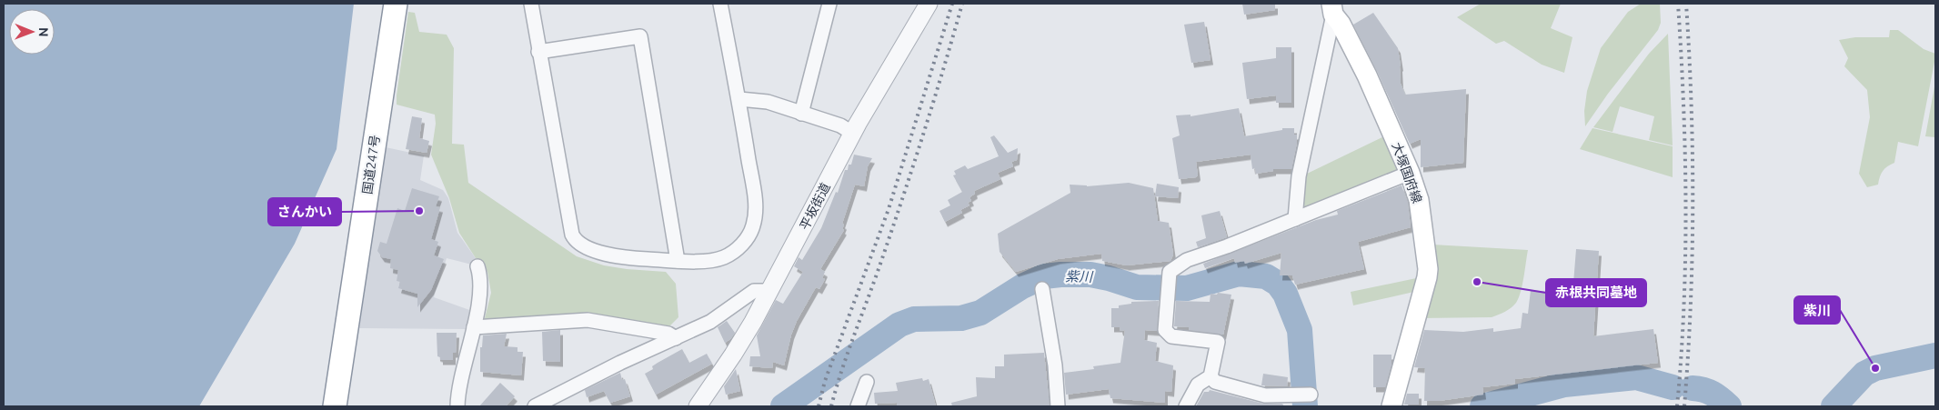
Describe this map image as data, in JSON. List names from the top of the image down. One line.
{"streets":{"highway":["国道247号"],"main road":["大塚国府線"],"street":["平坂街道"]},"water":["紫川"],"places":["さんかい","赤根共同墓地","紫川"],"north":"right"}
